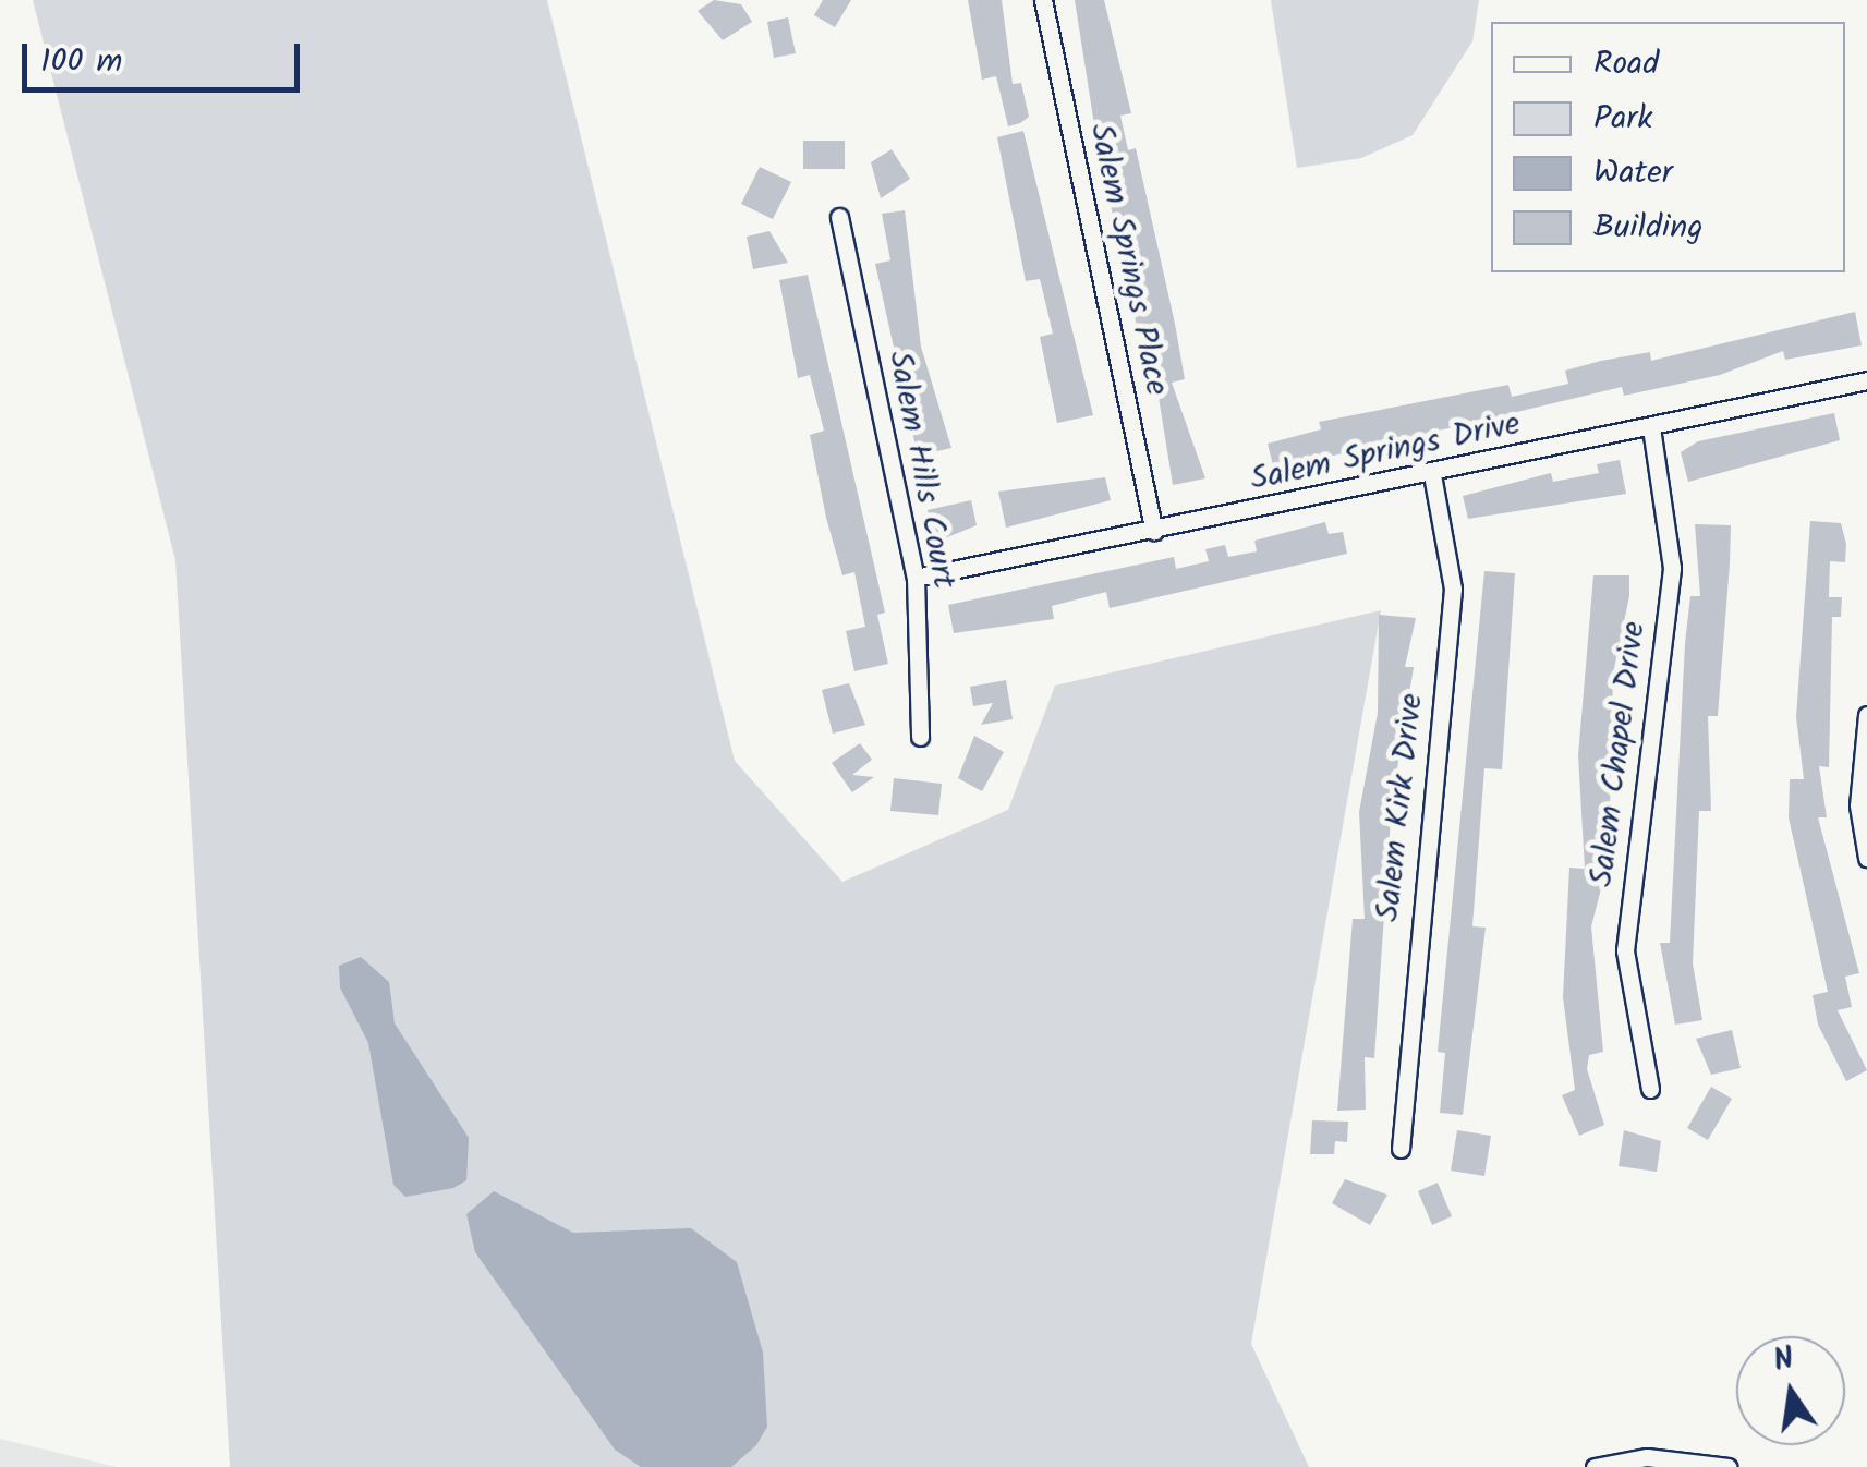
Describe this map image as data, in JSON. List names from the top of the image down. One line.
{"streets":{"street":["Salem Springs Place","Salem Springs Drive","Salem Hills Court","Salem Chapel Drive","Salem Kirk Drive"]},"crossings":[["Salem Springs Place","Salem Springs Drive"],["Salem Springs Drive","Salem Hills Court"],["Salem Springs Drive","Salem Chapel Drive"],["Salem Springs Drive","Salem Kirk Drive"]],"legend":["Road","Park","Water","Building"],"scale_bar":"100 m","north":"top"}
